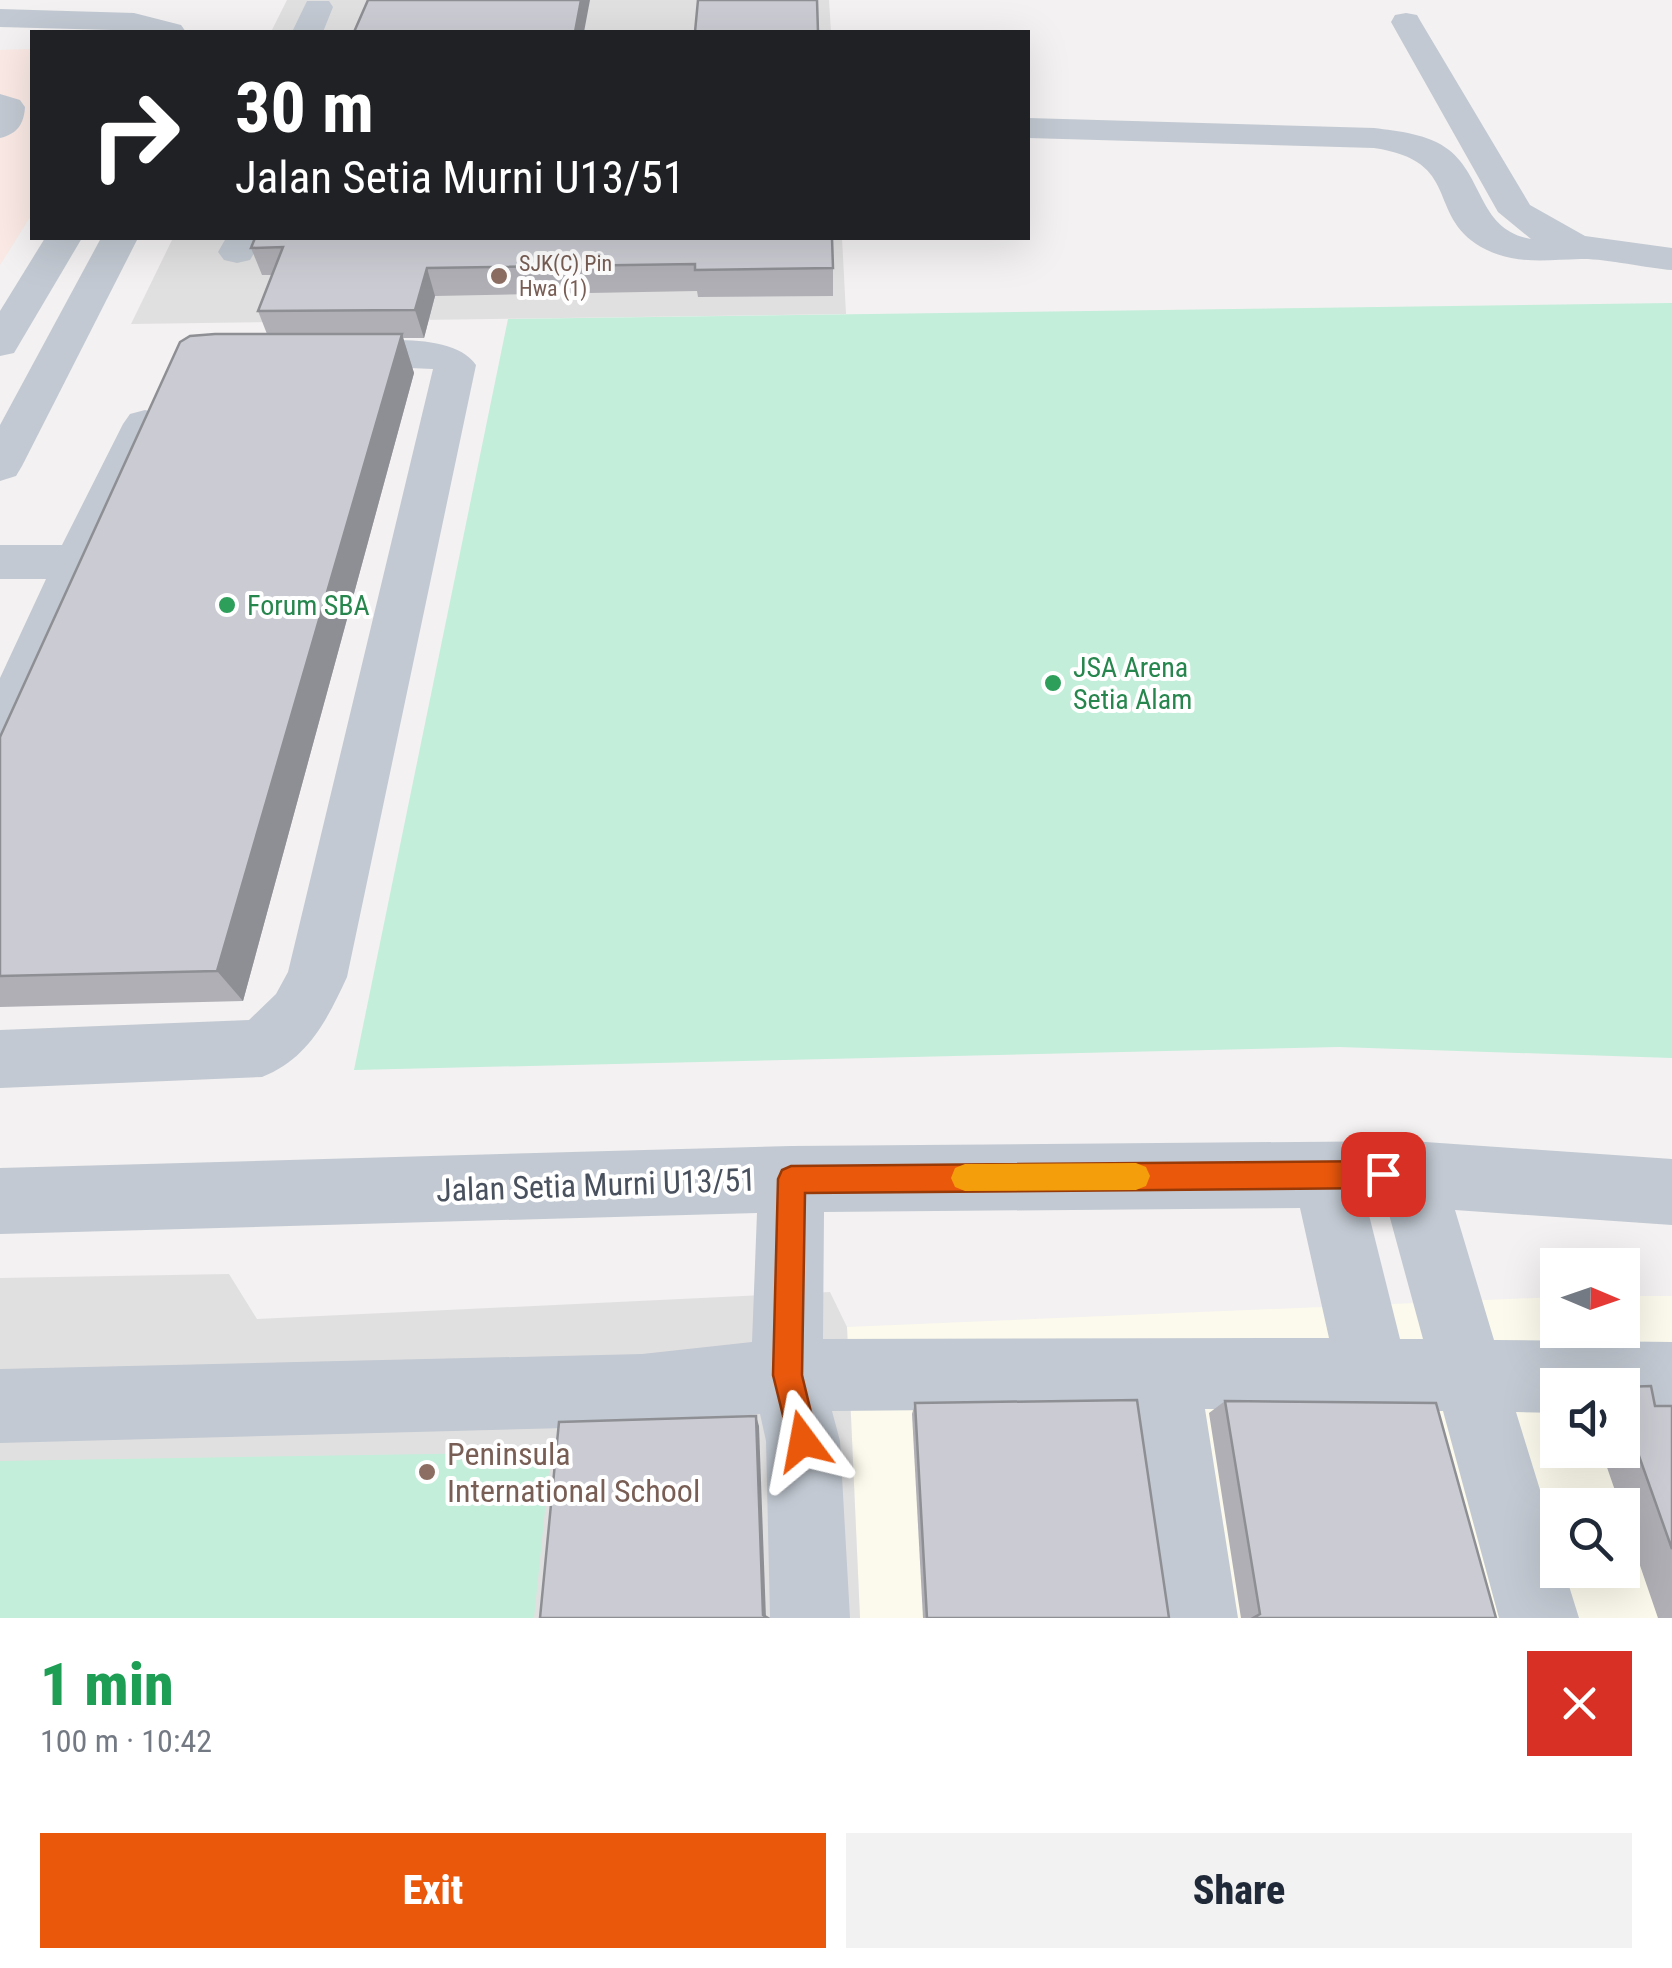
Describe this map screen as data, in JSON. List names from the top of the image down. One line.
{"streets":{"street":["Jalan Setia Murni U13/51"]},"places":["SJK(C) Pin Hwa (1)","Forum SBA","JSA Arena Setia Alam","Peninsula International School"],"north":"right","page":{"turn":["30 m","Jalan Setia Murni U13/51"],"heading":["1 min","100 m · 10:42"],"buttons":["Exit","Share"]}}
